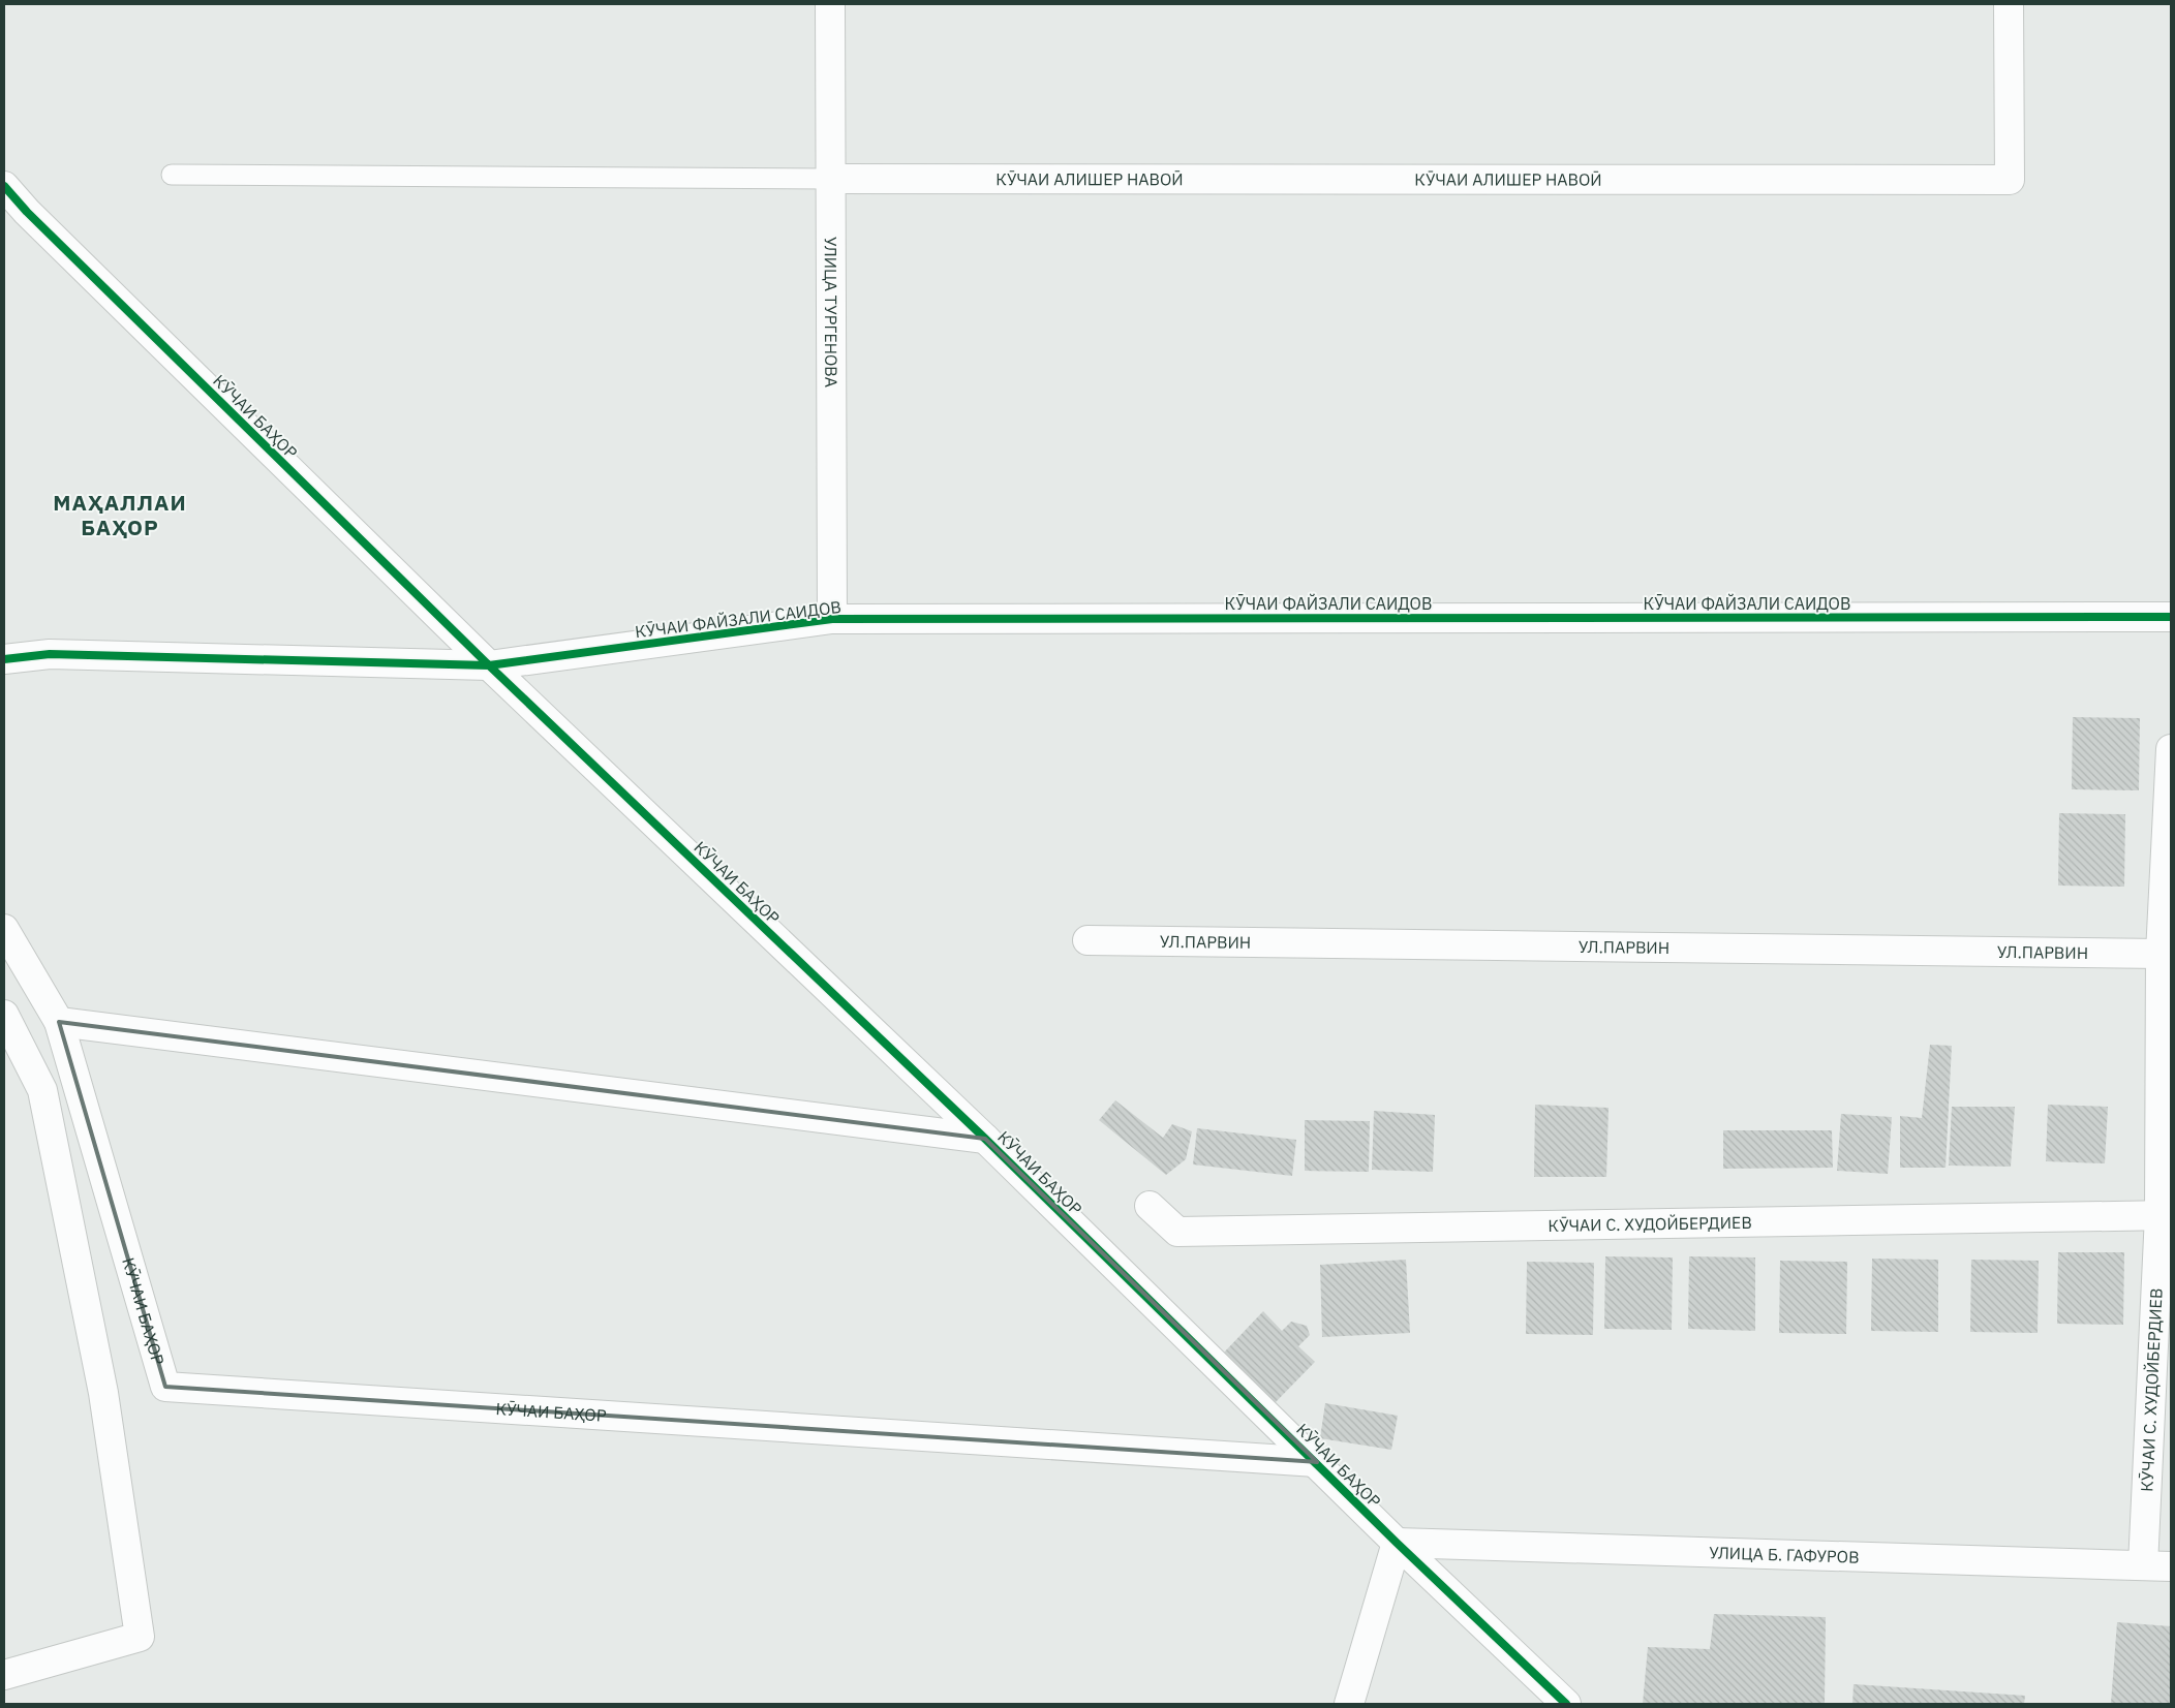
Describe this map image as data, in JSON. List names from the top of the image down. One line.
{"streets":{"street":["КӮЧАИ АЛИШЕР НАВОӢ","УЛИЦА ТУРГЕНОВА","КӮЧАИ БАҲОР","КӮЧАИ ФАЙЗАЛИ САИДОВ","УЛ.ПАРВИН","КӮЧАИ С. ХУДОЙБЕРДИЕВ","УЛИЦА Б. ГАФУРОВ"]},"crossings":[["КӮЧАИ АЛИШЕР НАВОӢ","УЛИЦА ТУРГЕНОВА"],["УЛИЦА ТУРГЕНОВА","КӮЧАИ ФАЙЗАЛИ САИДОВ"],["КӮЧАИ БАҲОР","КӮЧАИ ФАЙЗАЛИ САИДОВ"],["КӮЧАИ БАҲОР","УЛИЦА Б. ГАФУРОВ"],["УЛ.ПАРВИН","КӮЧАИ С. ХУДОЙБЕРДИЕВ"],["КӮЧАИ С. ХУДОЙБЕРДИЕВ","УЛИЦА Б. ГАФУРОВ"]],"districts":["МАҲАЛЛАИ БАҲОР"]}
